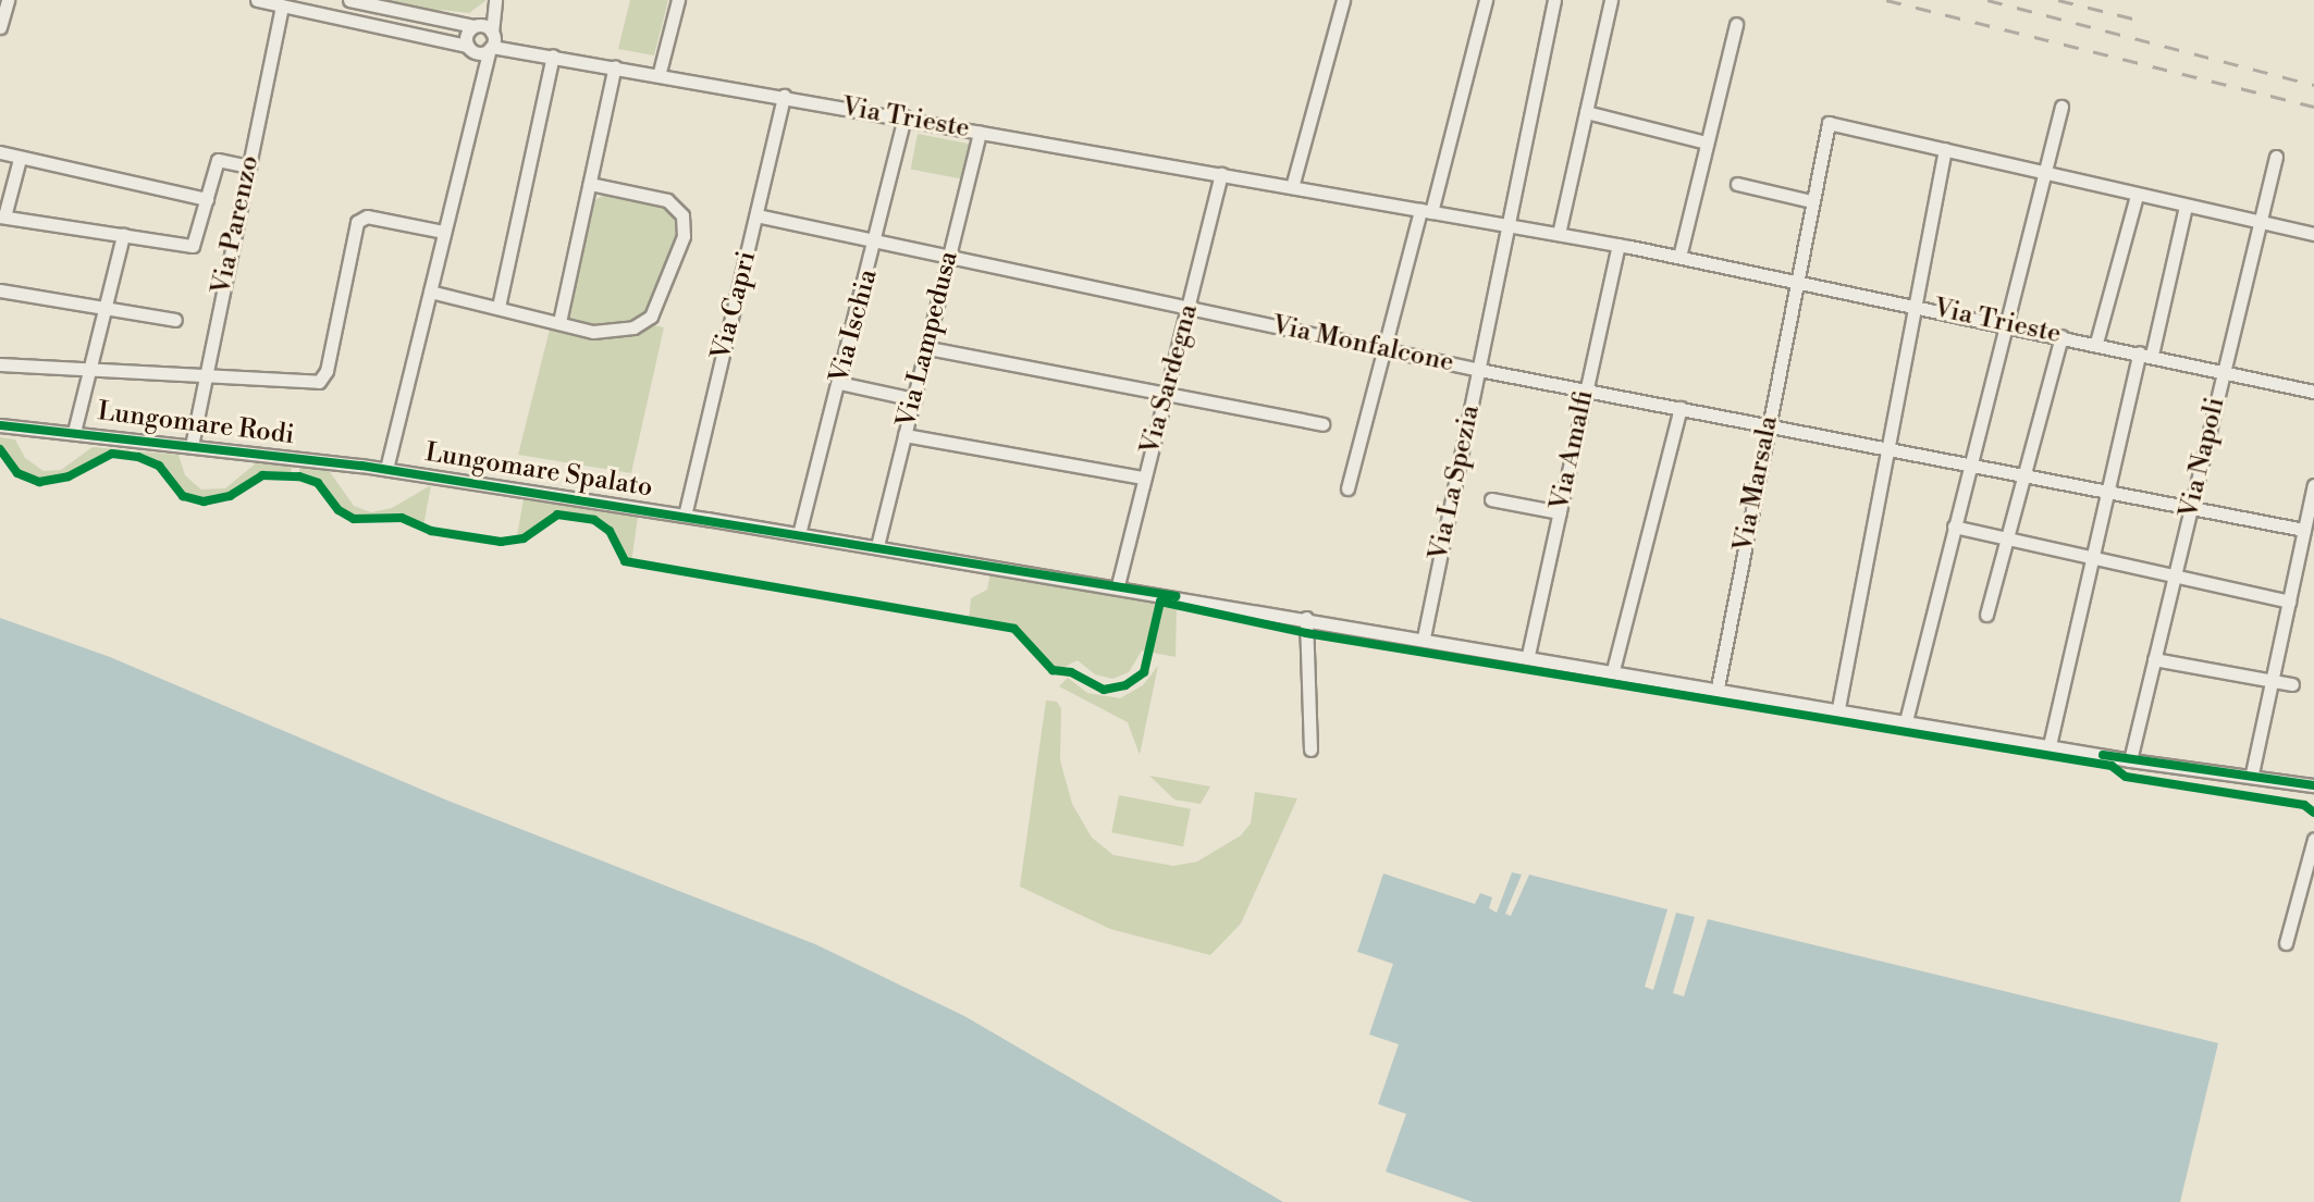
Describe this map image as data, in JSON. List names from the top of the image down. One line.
{"streets":{"street":["Via Trieste","Via Parenzo","Via Capri","Via Ischia","Via Lampedusa","Via Monfalcone","Via Sardegna","Lungomare Rodi","Via Amalfi","Via Napoli","Lungomare Spalato","Via La Spezia","Via Marsala"]},"crossings":[["Via Trieste","Via Capri"],["Via Trieste","Via Ischia"],["Via Trieste","Via Lampedusa"],["Via Trieste","Via Sardegna"],["Via Trieste","Via Amalfi"],["Via Trieste","Via Napoli"],["Via Trieste","Via La Spezia"],["Via Trieste","Via Marsala"],["Via Parenzo","Lungomare Rodi"],["Via Capri","Via Monfalcone"],["Via Capri","Lungomare Spalato"],["Via Ischia","Via Monfalcone"],["Via Ischia","Lungomare Spalato"],["Via Lampedusa","Via Monfalcone"],["Via Lampedusa","Lungomare Spalato"],["Via Monfalcone","Via Sardegna"],["Via Monfalcone","Via Amalfi"],["Via Monfalcone","Via Napoli"],["Via Monfalcone","Via La Spezia"],["Via Monfalcone","Via Marsala"],["Via Sardegna","Lungomare Spalato"],["Lungomare Rodi","Lungomare Spalato"],["Via Amalfi","Lungomare Spalato"],["Via Napoli","Lungomare Spalato"],["Lungomare Spalato","Via La Spezia"],["Lungomare Spalato","Via Marsala"]]}
